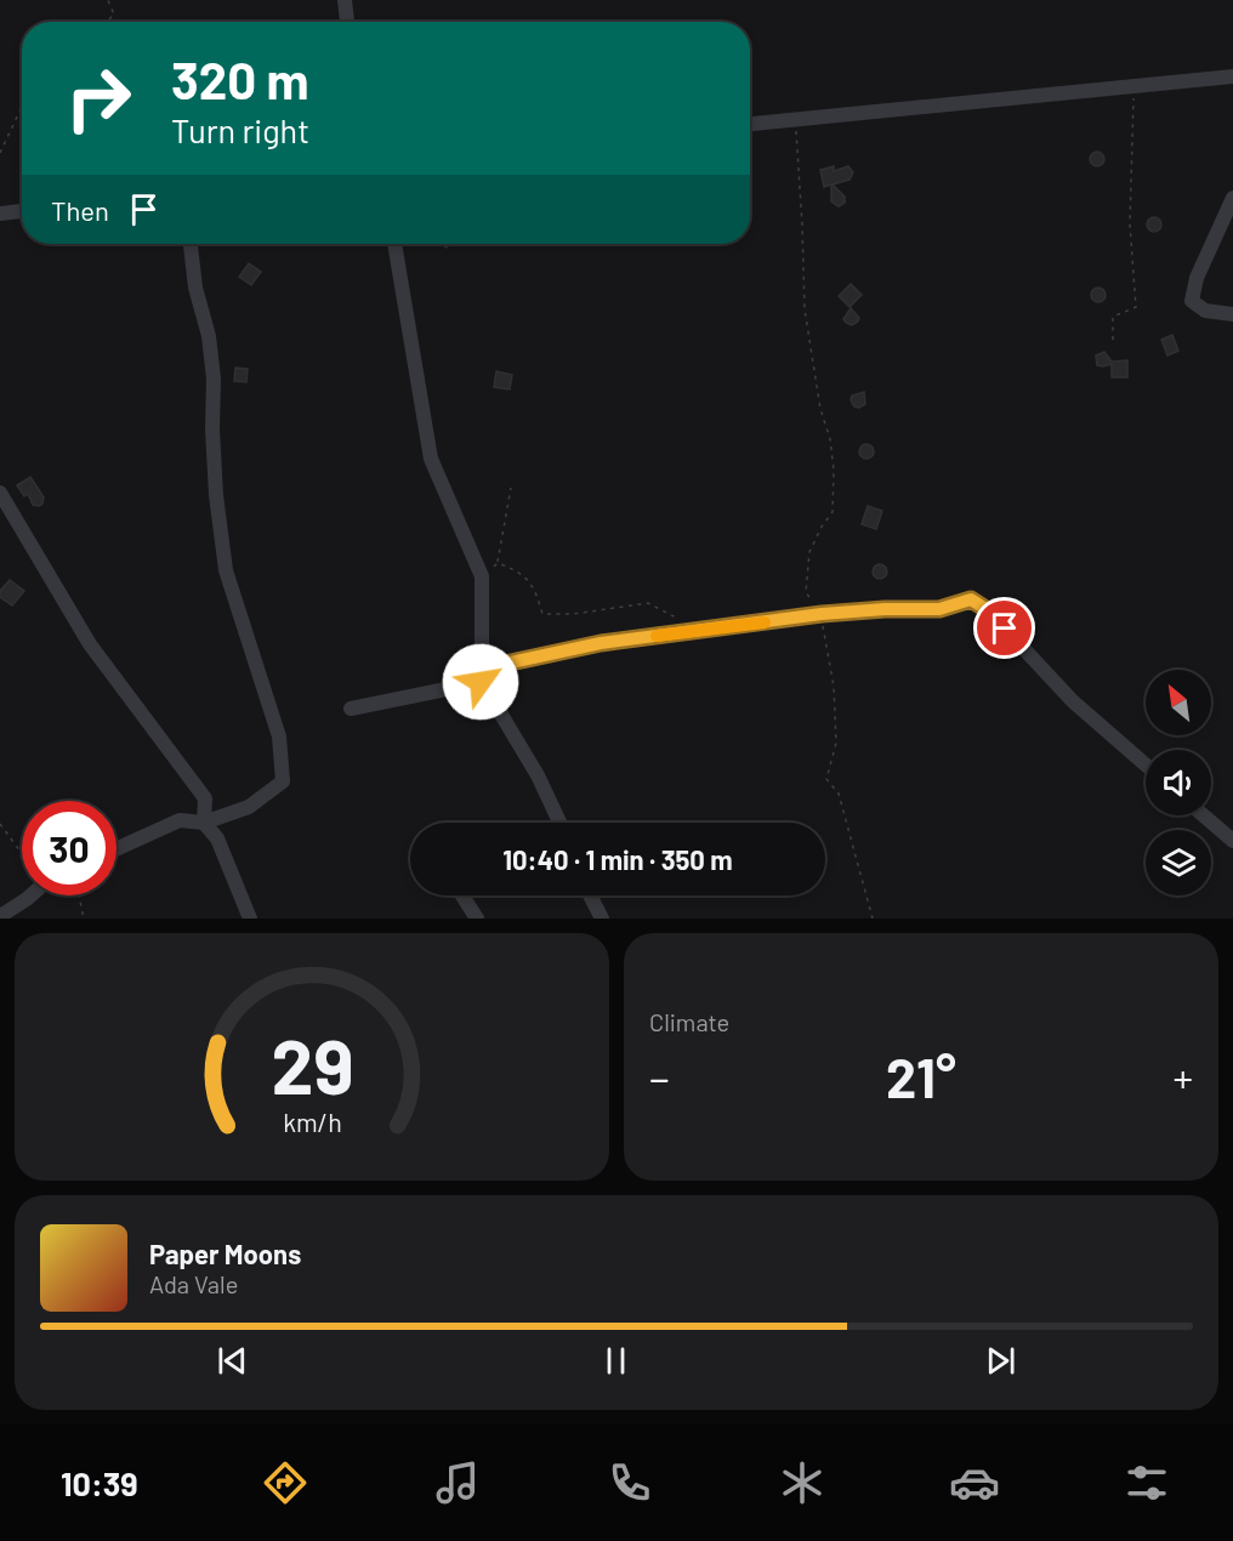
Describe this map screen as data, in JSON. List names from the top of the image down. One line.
{"north":"top left","page":{"turn":["320 m","Turn right"],"then":"Then","limit":"30","trip":"10:40 · 1 min · 350 m","tile":"Climate","heat":["−","21°","+"],"song":["Paper Moons","Ada Vale"],"tabs":"10:39","gauge":["29","km/h"]}}
